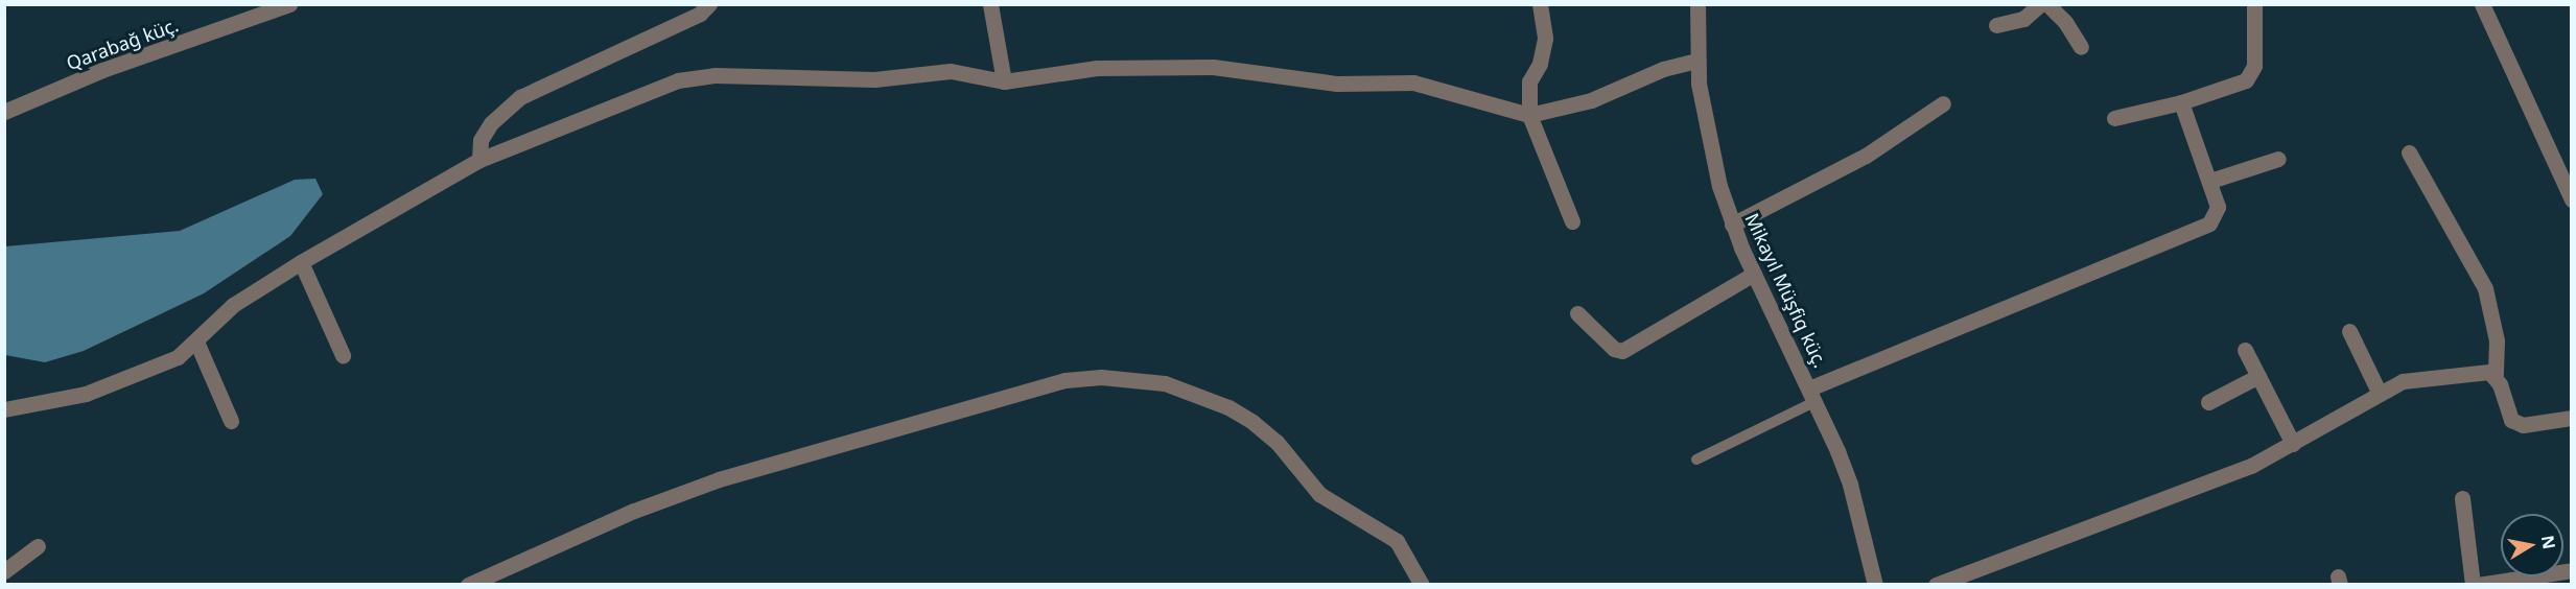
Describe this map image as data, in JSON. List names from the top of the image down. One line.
{"streets":{"street":["Qarabağ küç.","Mikayıl Müşfiq küç."]},"north":"right"}
